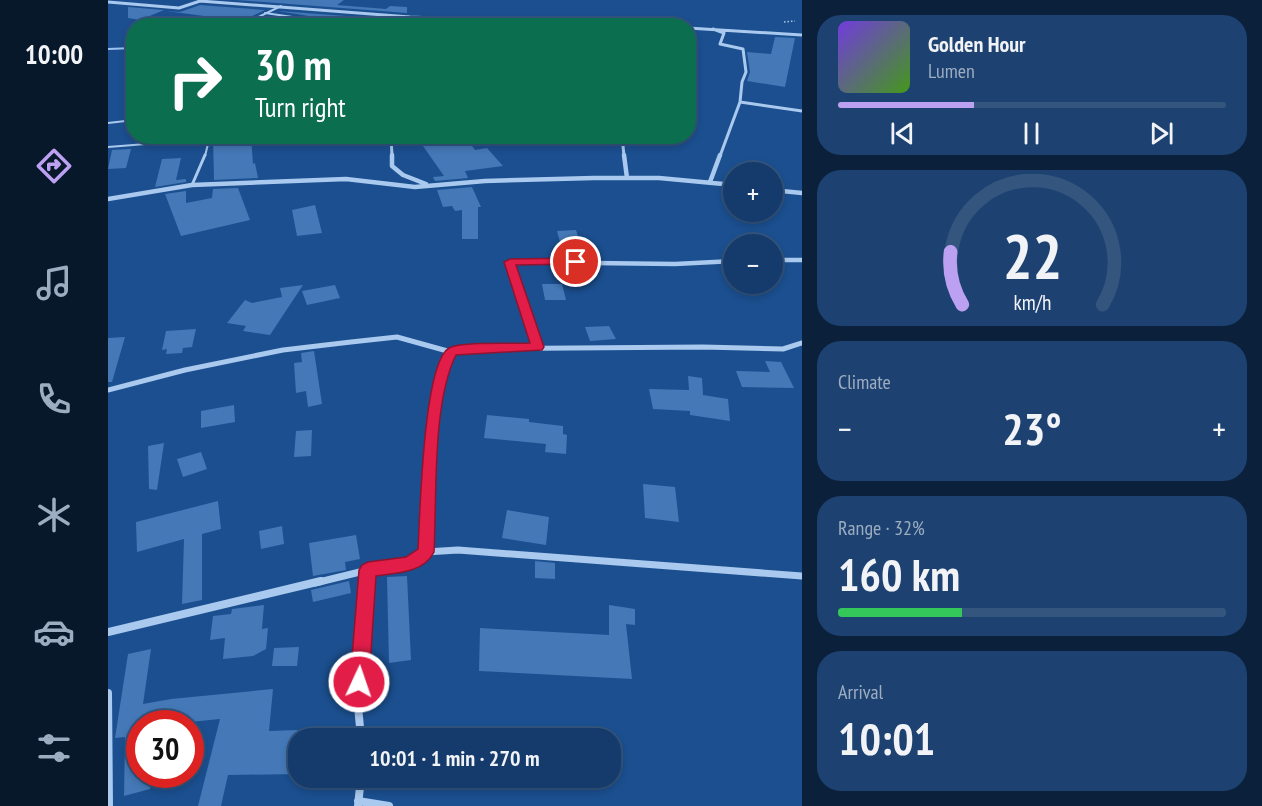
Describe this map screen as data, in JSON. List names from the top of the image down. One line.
{"page":{"tabs":"10:00","turn":["30 m","Turn right"],"song":["Golden Hour","Lumen"],"map_buttons":["+","−"],"tile":["Climate",["Range · 32%","160 km"],["Arrival","10:01"]],"heat":["−","23°","+"],"limit":"30","trip":"10:01 · 1 min · 270 m","gauge":["22","km/h"]}}
